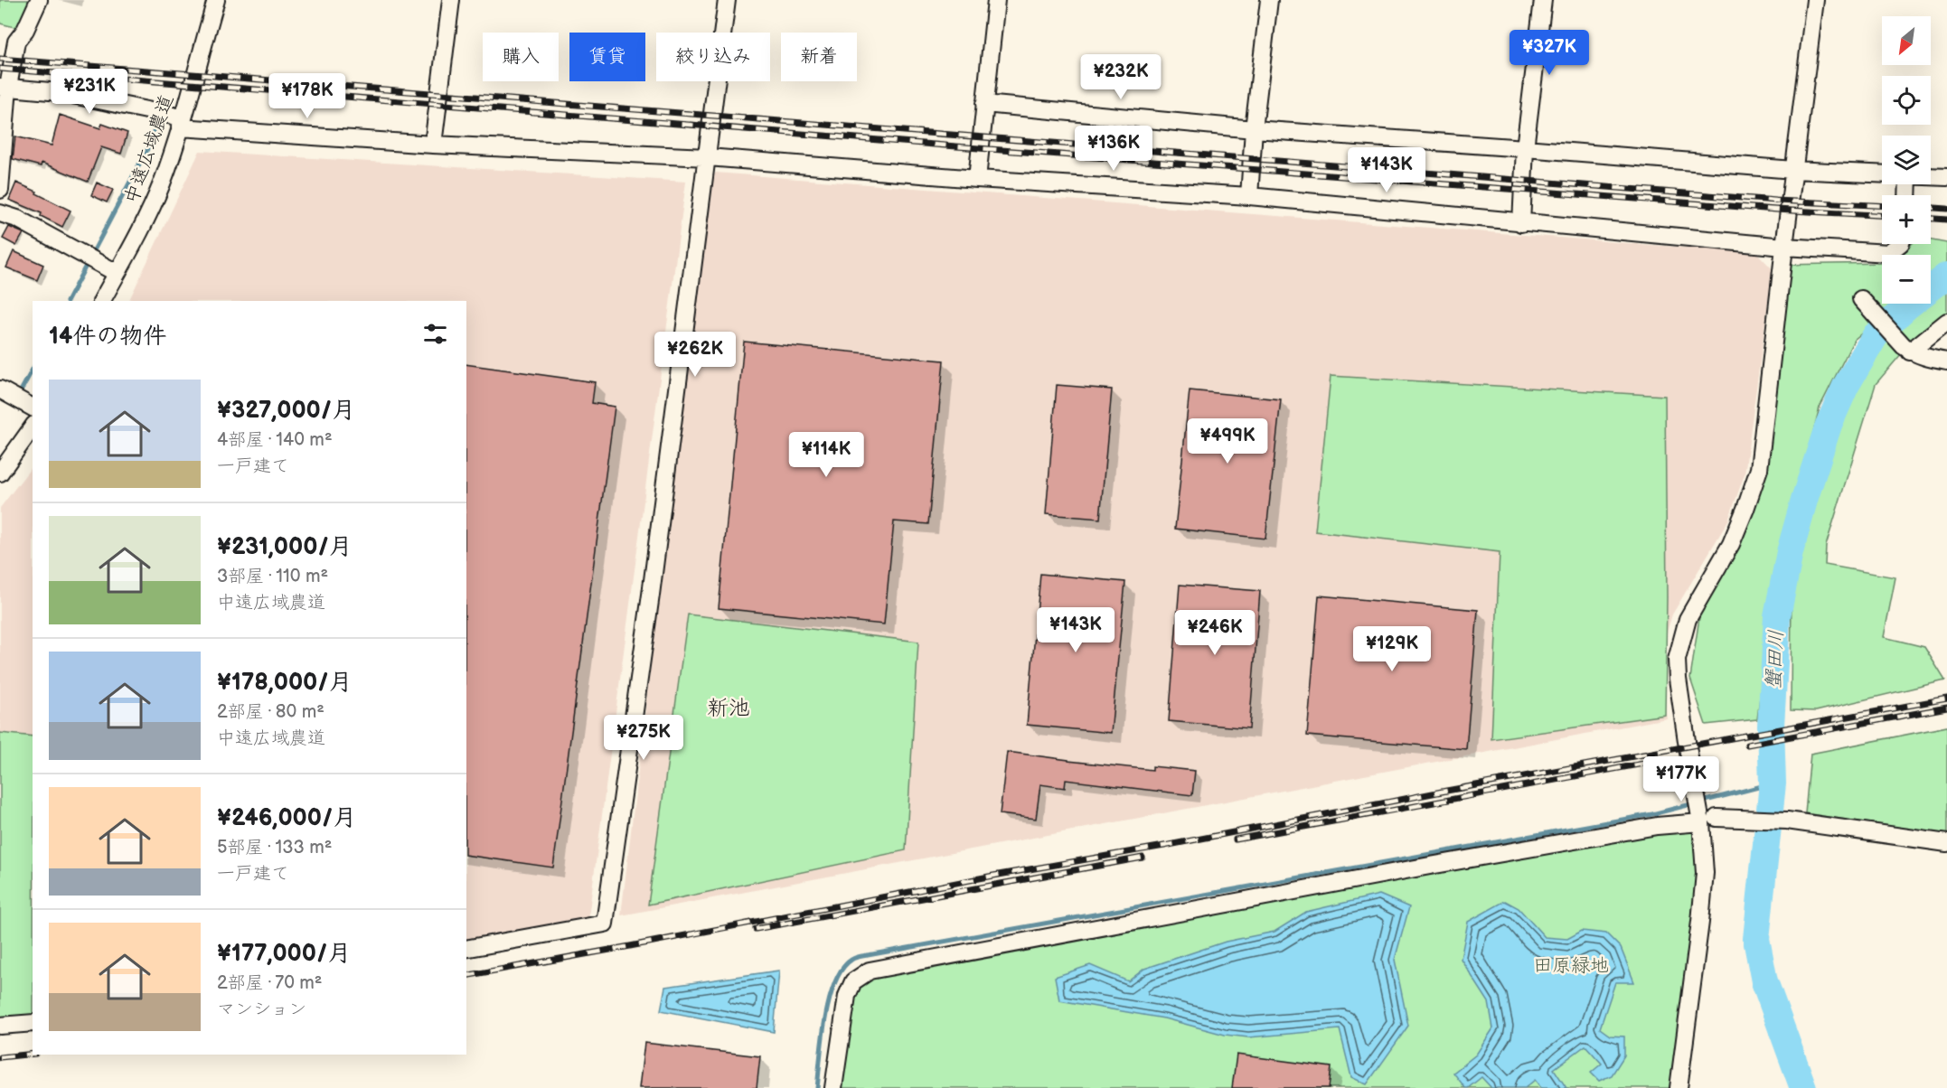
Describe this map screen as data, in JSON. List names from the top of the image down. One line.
{"streets":{"street":["中遠広域農道"]},"districts":["新池"],"water":["蟹田川"],"parks":["田原緑地"],"north":"bottom left","page":{"map_buttons":["+","−"],"price":["¥327K","¥232K","¥231K","¥178K","¥136K","¥143K","¥262K","¥499K","¥114K","¥143K","¥246K","¥129K","¥275K","¥177K"],"chip":["購入","賃貸","絞り込み","新着"],"heading":"14件の物件","list":[{"name":"¥327,000/月","note":"4部屋 · 140 m² · 一戸建て"},{"name":"¥231,000/月","note":"3部屋 · 110 m² · 中遠広域農道"},{"name":"¥178,000/月","note":"2部屋 · 80 m² · 中遠広域農道"},{"name":"¥246,000/月","note":"5部屋 · 133 m² · 一戸建て"},{"name":"¥177,000/月","note":"2部屋 · 70 m² · マンション"}]}}
